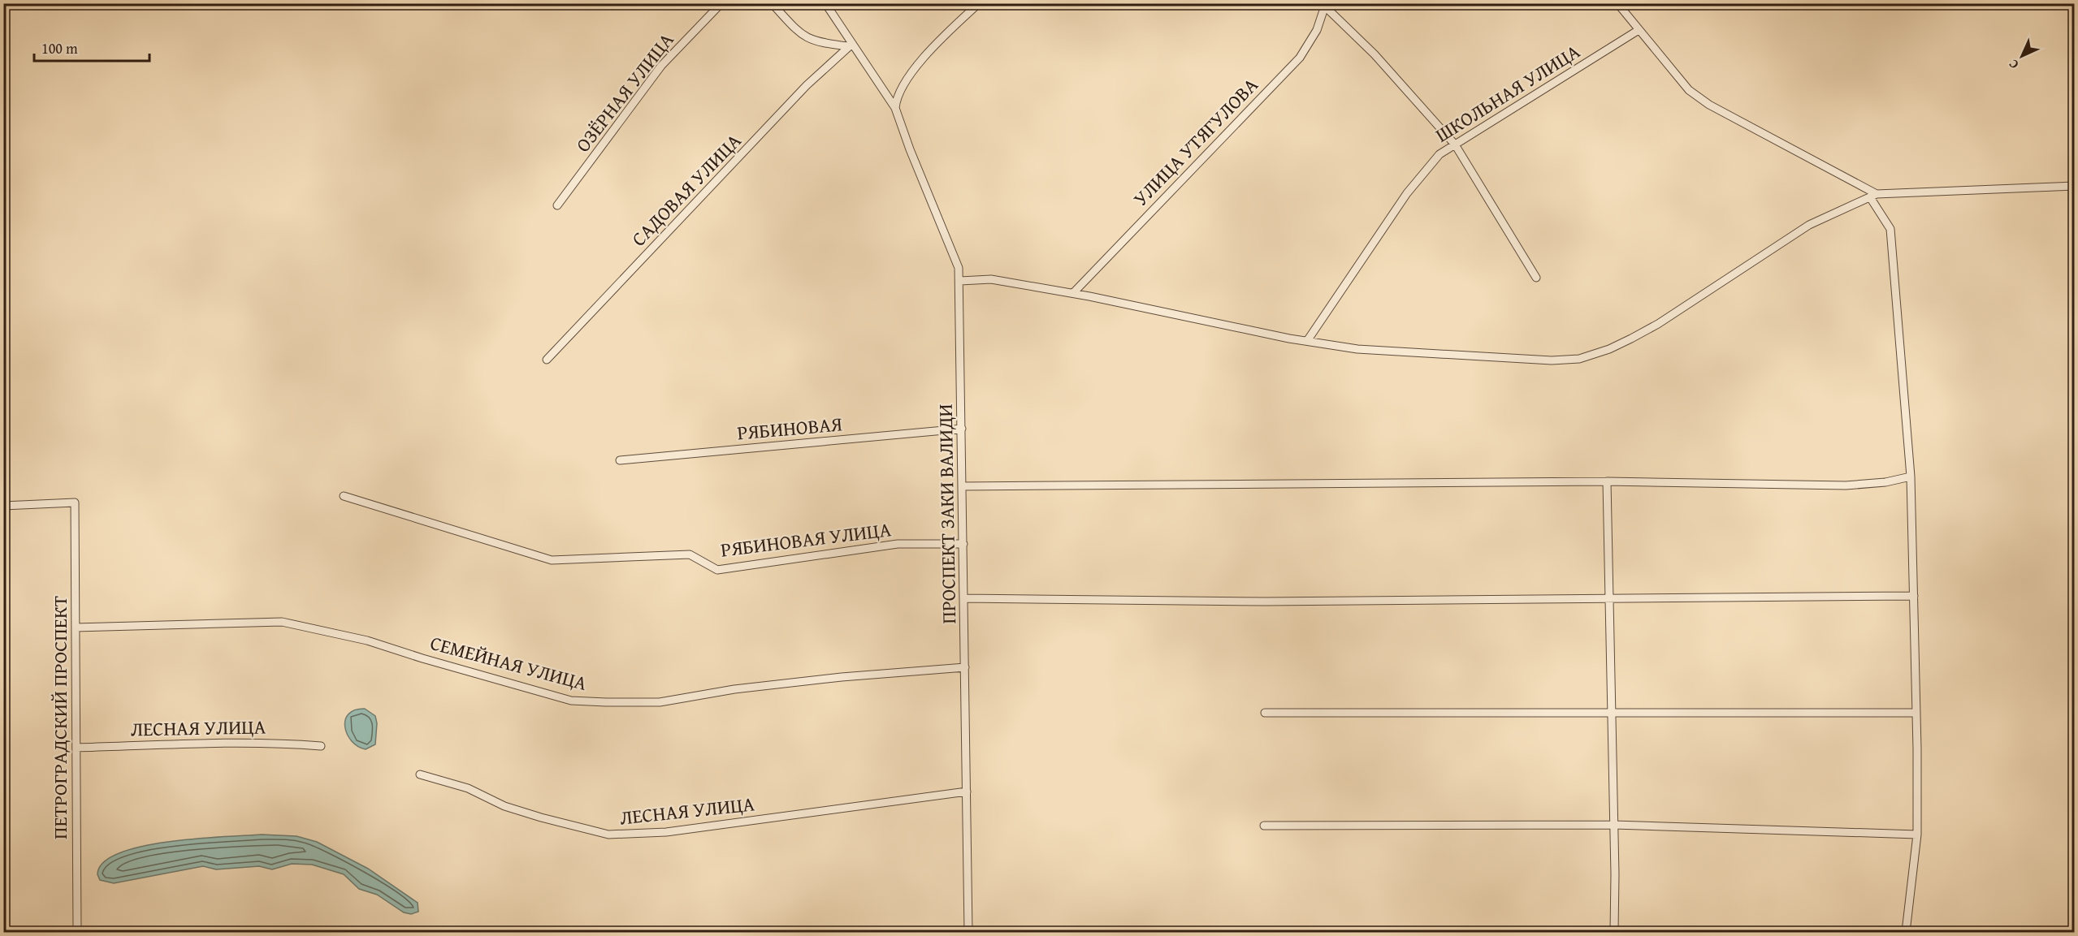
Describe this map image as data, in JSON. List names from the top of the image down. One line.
{"streets":{"street":["ОЗЁРНАЯ УЛИЦА","ШКОЛЬНАЯ УЛИЦА","УЛИЦА УТЯГУЛОВА","САДОВАЯ УЛИЦА","РЯБИНОВАЯ","ПРОСПЕКТ ЗАКИ ВАЛИДИ","РЯБИНОВАЯ УЛИЦА","СЕМЕЙНАЯ УЛИЦА","ПЕТРОГРАДСКИЙ ПРОСПЕКТ","ЛЕСНАЯ УЛИЦА"]},"crossings":[["САДОВАЯ УЛИЦА","ПРОСПЕКТ ЗАКИ ВАЛИДИ"],["РЯБИНОВАЯ","ПРОСПЕКТ ЗАКИ ВАЛИДИ"],["ПРОСПЕКТ ЗАКИ ВАЛИДИ","РЯБИНОВАЯ УЛИЦА"],["ПРОСПЕКТ ЗАКИ ВАЛИДИ","СЕМЕЙНАЯ УЛИЦА"],["ПРОСПЕКТ ЗАКИ ВАЛИДИ","ЛЕСНАЯ УЛИЦА"],["СЕМЕЙНАЯ УЛИЦА","ПЕТРОГРАДСКИЙ ПРОСПЕКТ"],["ПЕТРОГРАДСКИЙ ПРОСПЕКТ","ЛЕСНАЯ УЛИЦА"]],"scale_bar":"100 m","north":"bottom left"}
